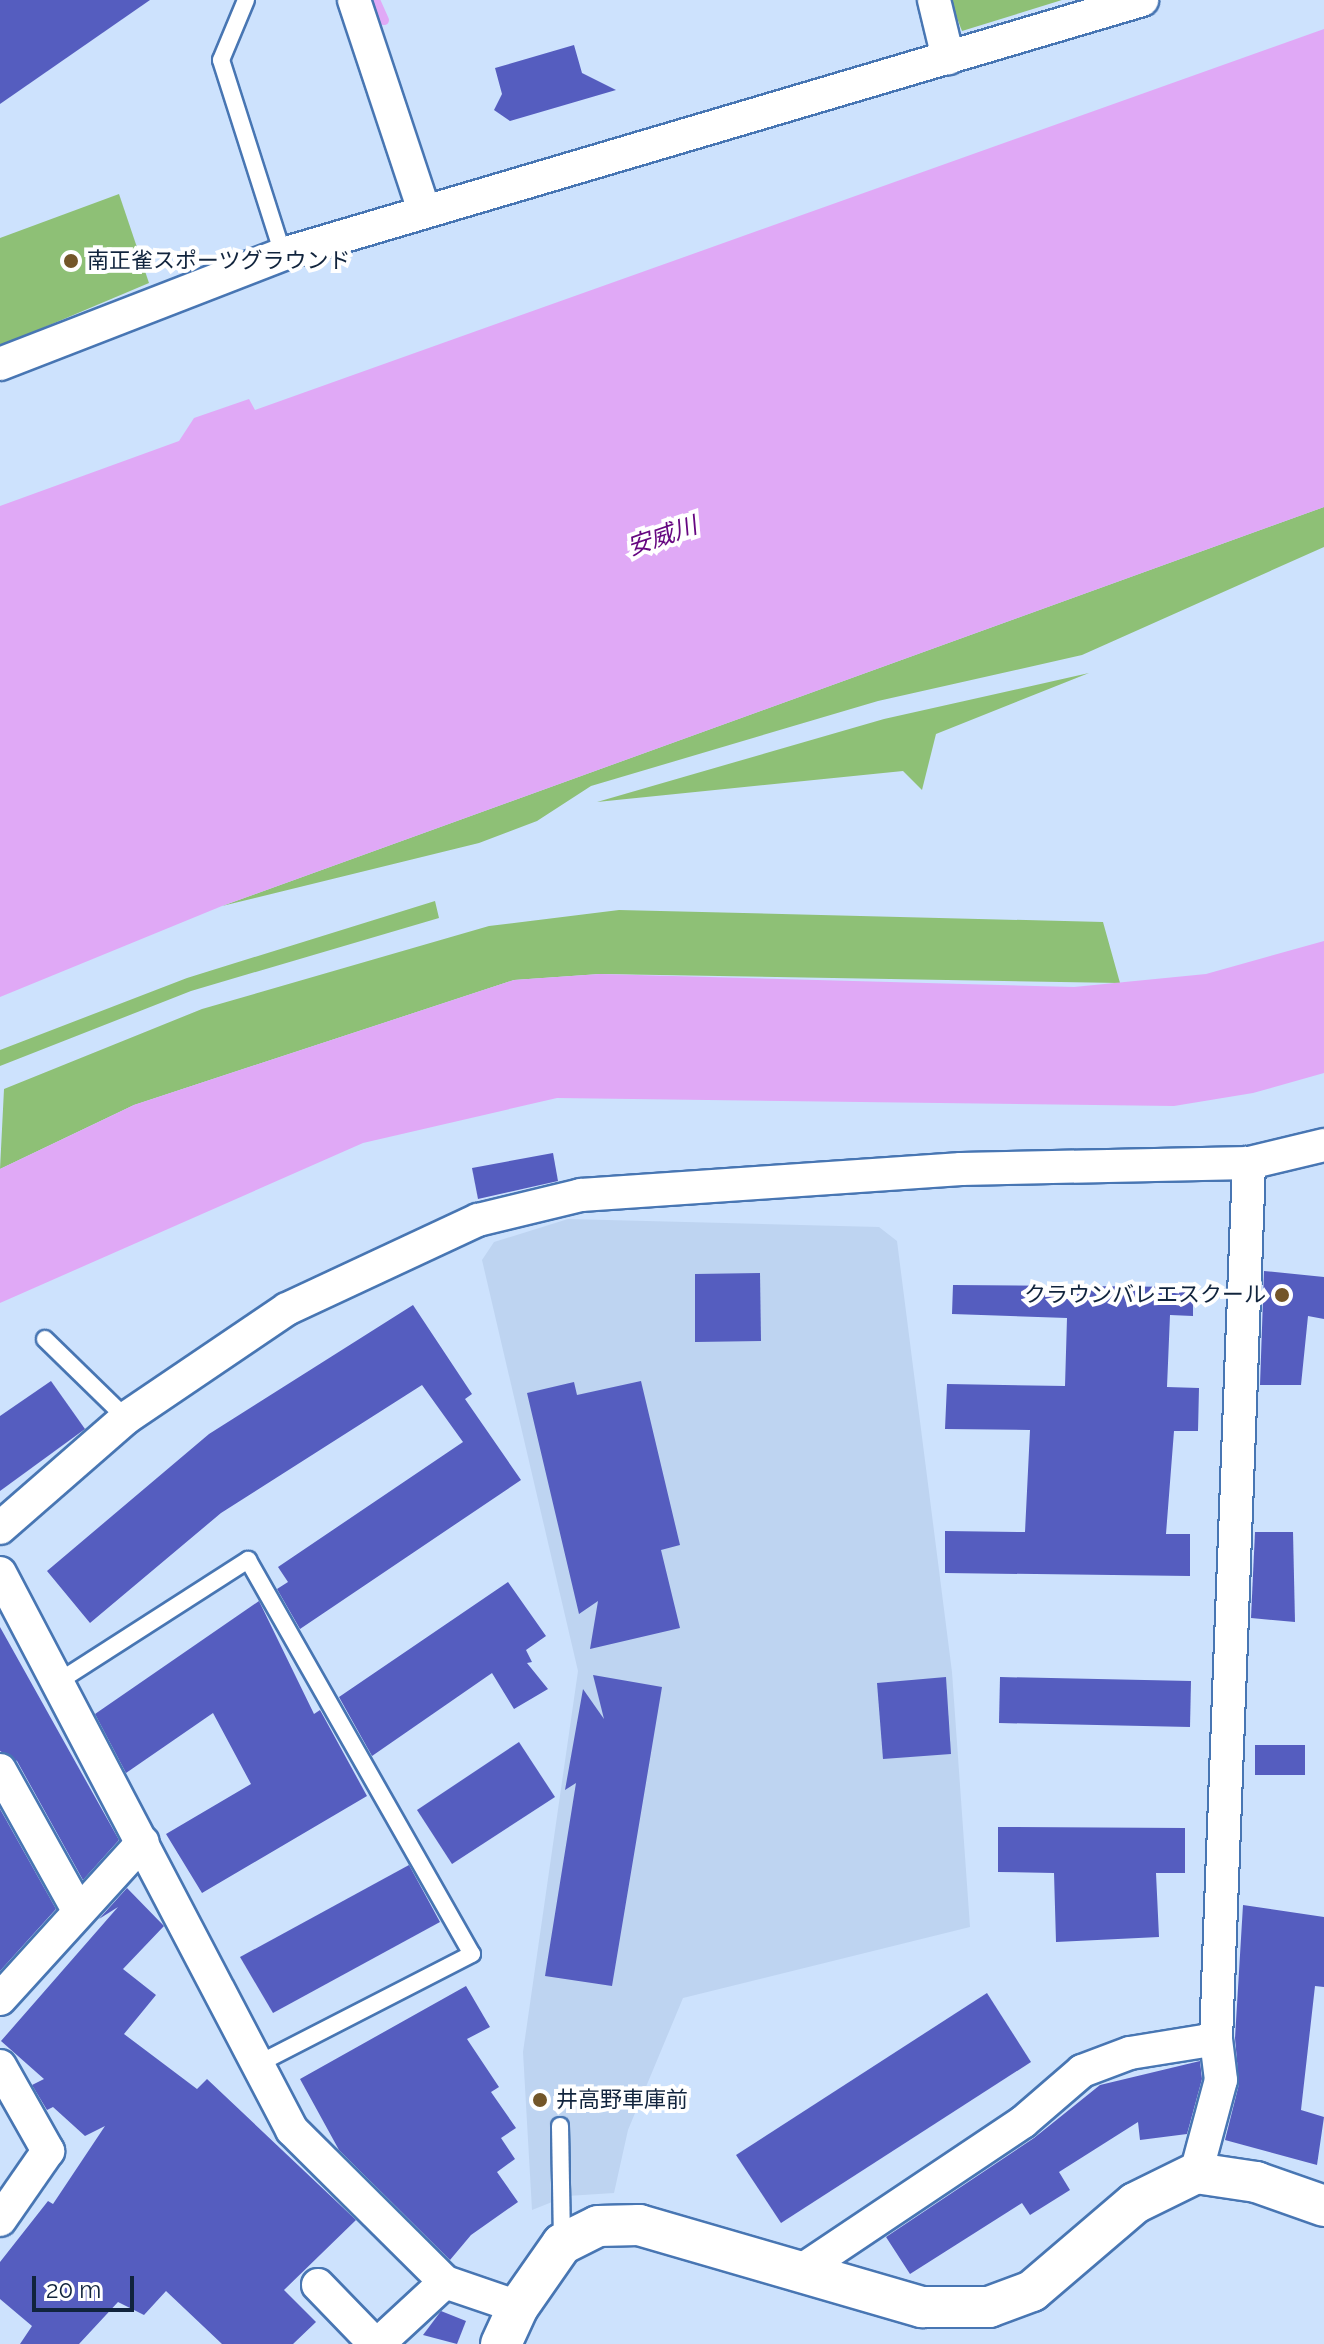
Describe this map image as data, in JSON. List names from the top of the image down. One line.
{"water":["安威川"],"places":["南正雀スポーツグラウンド","クラウンバレエスクール","井高野車庫前"],"scale_bar":"20 m"}
